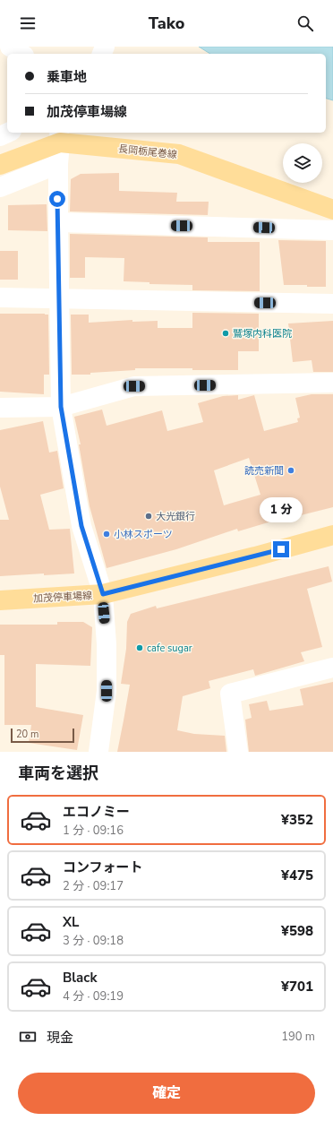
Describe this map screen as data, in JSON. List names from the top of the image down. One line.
{"streets":{"main road":["長岡栃尾巻線","加茂停車場線"]},"places":["鷲塚内科医院","読売新聞","大光銀行","小林スポーツ","cafe sugar"],"scale_bar":"20 m","page":{"header":"Tako","banner":["乗車地","加茂停車場線"],"bubble":"1 分","scale":"20 m","heading":"車両を選択","list":[{"name":"エコノミー","note":"1 分 · 09:16","value":"¥352"},{"name":"コンフォート","note":"2 分 · 09:17","value":"¥475"},{"name":"XL","note":"3 分 · 09:18","value":"¥598"},{"name":"Black","note":"4 分 · 09:19","value":"¥701"}],"pay":["現金","190 m"],"buttons":"確定"}}
